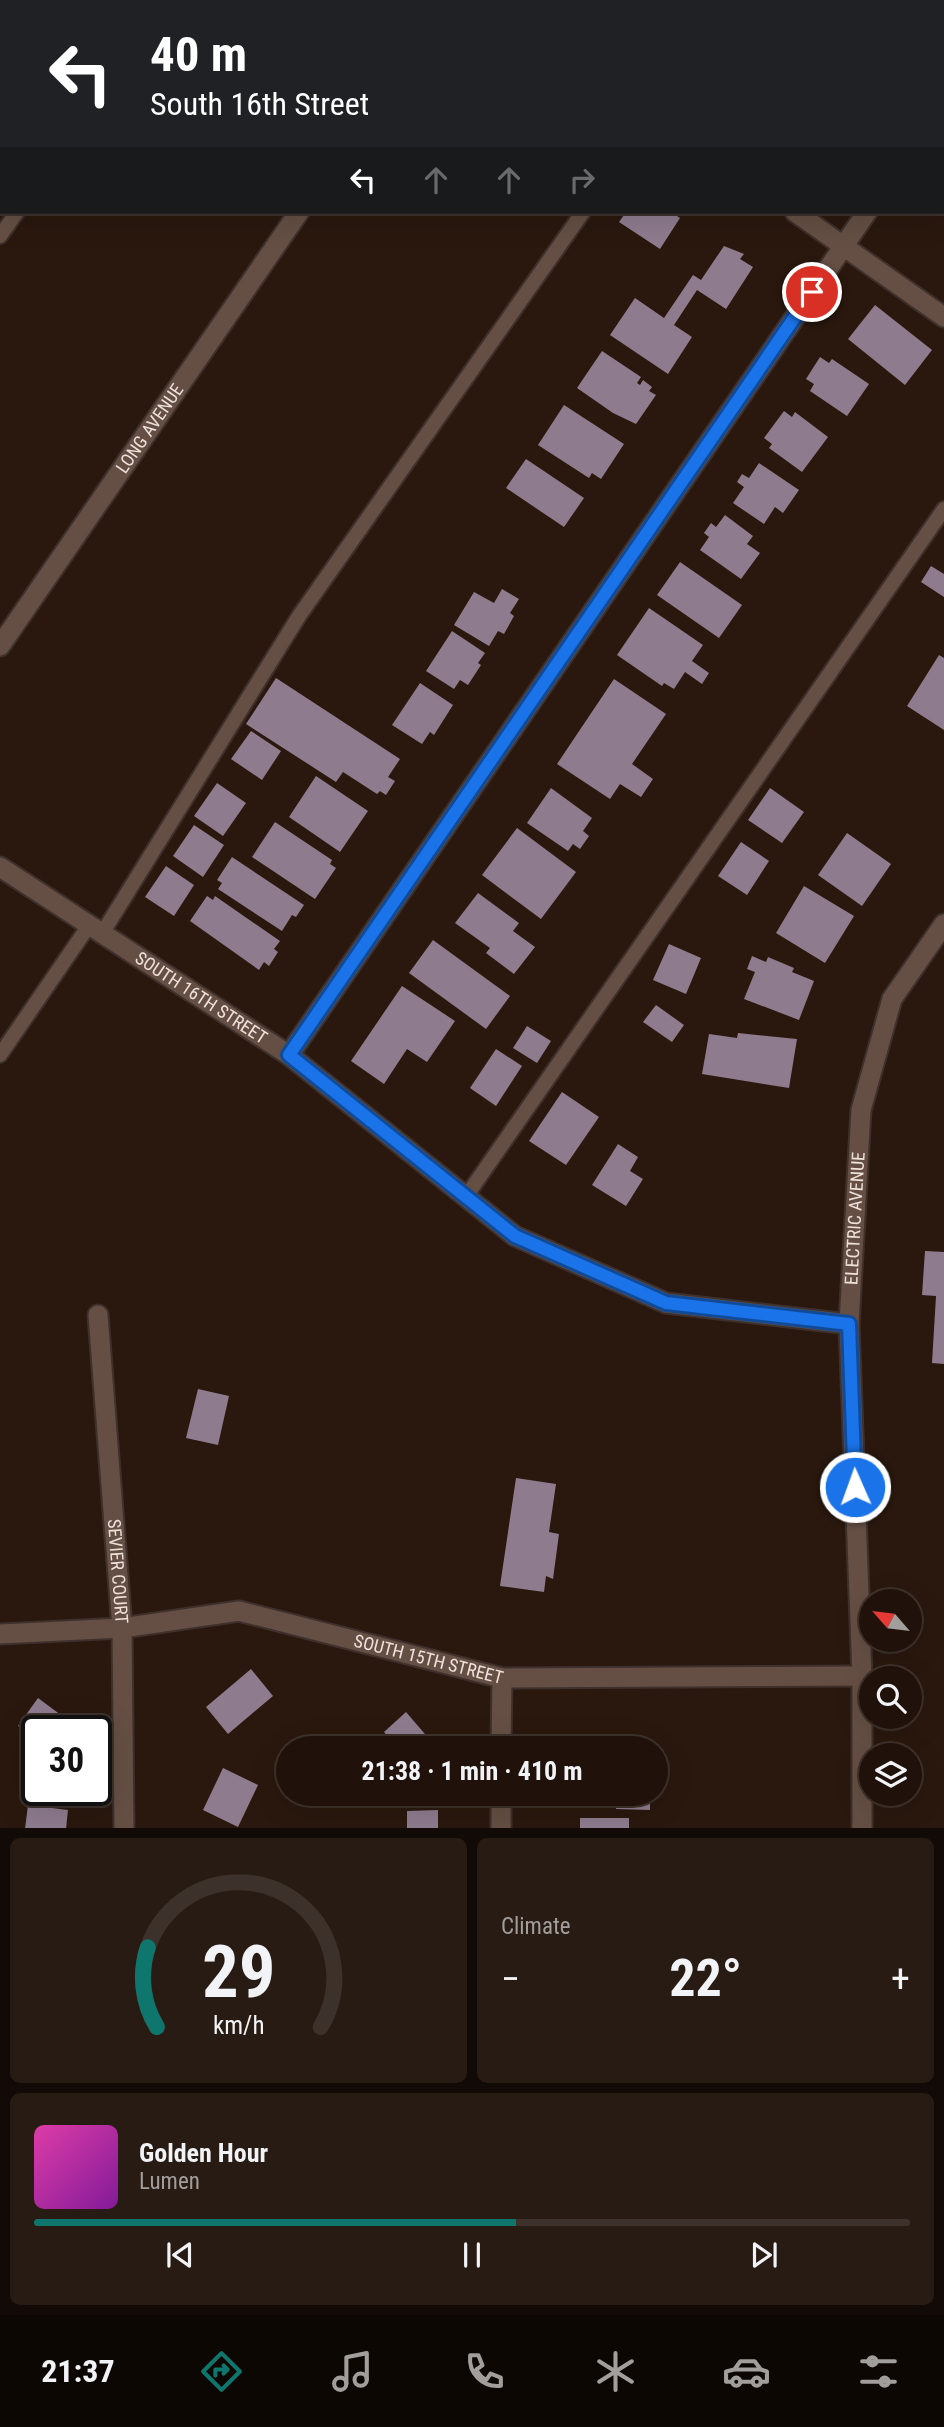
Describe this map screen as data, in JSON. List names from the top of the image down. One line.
{"streets":{"street":["LONG AVENUE","SOUTH 16TH STREET","ELECTRIC AVENUE","SEVIER COURT","SOUTH 15TH STREET"]},"crossings":[["SOUTH 16TH STREET","ELECTRIC AVENUE"],["SEVIER COURT","SOUTH 15TH STREET"]],"north":"top left","page":{"turn":["40 m","South 16th Street"],"limit":"30","trip":"21:38 · 1 min · 410 m","tile":"Climate","heat":["−","22°","+"],"song":["Golden Hour","Lumen"],"tabs":"21:37","gauge":["29","km/h"]}}
